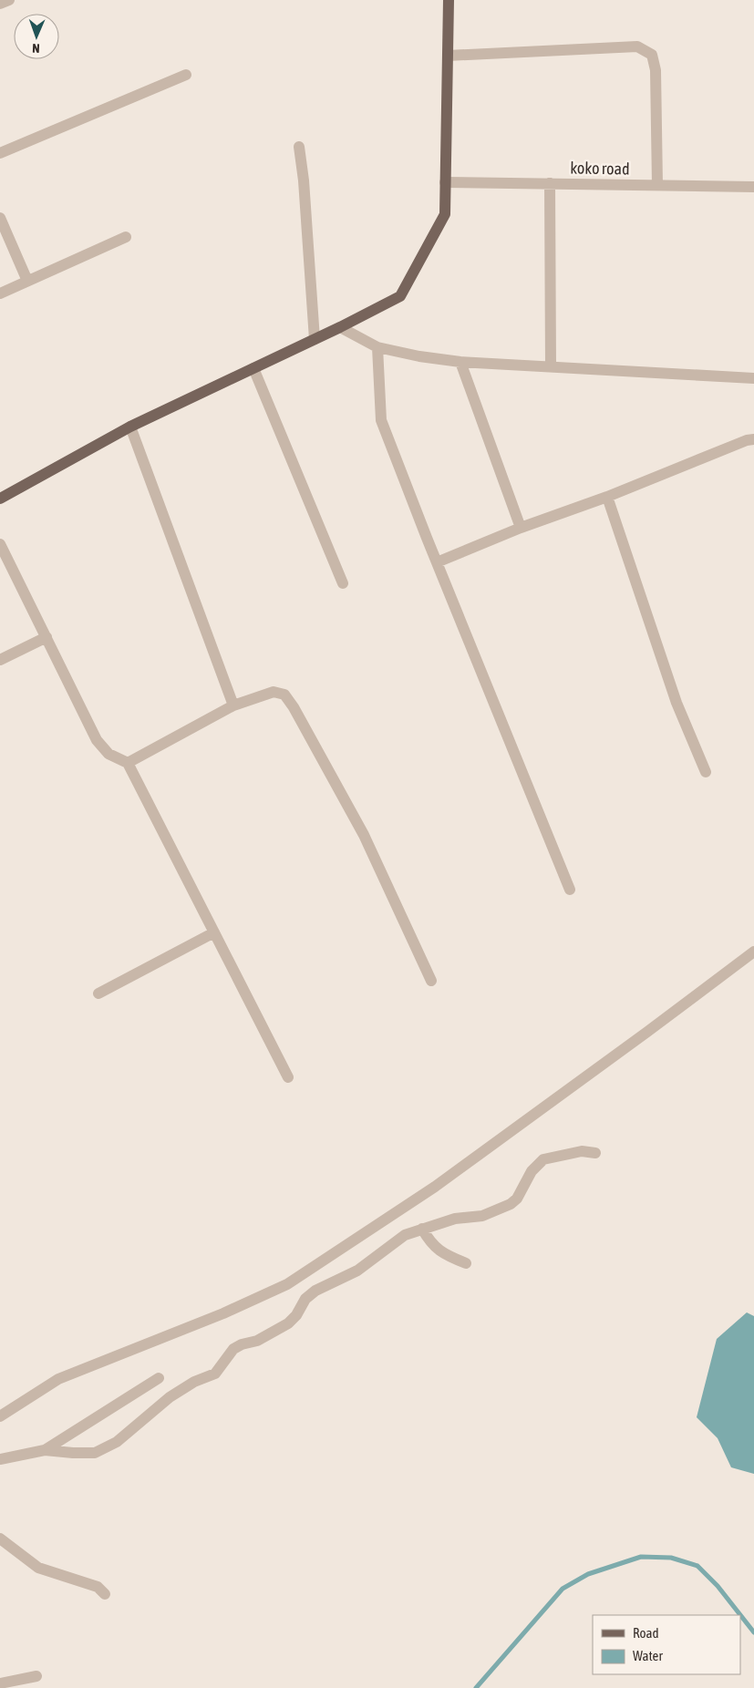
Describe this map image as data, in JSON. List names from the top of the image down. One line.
{"streets":{"street":["koko road"]},"legend":["Road","Water"],"north":"bottom"}
